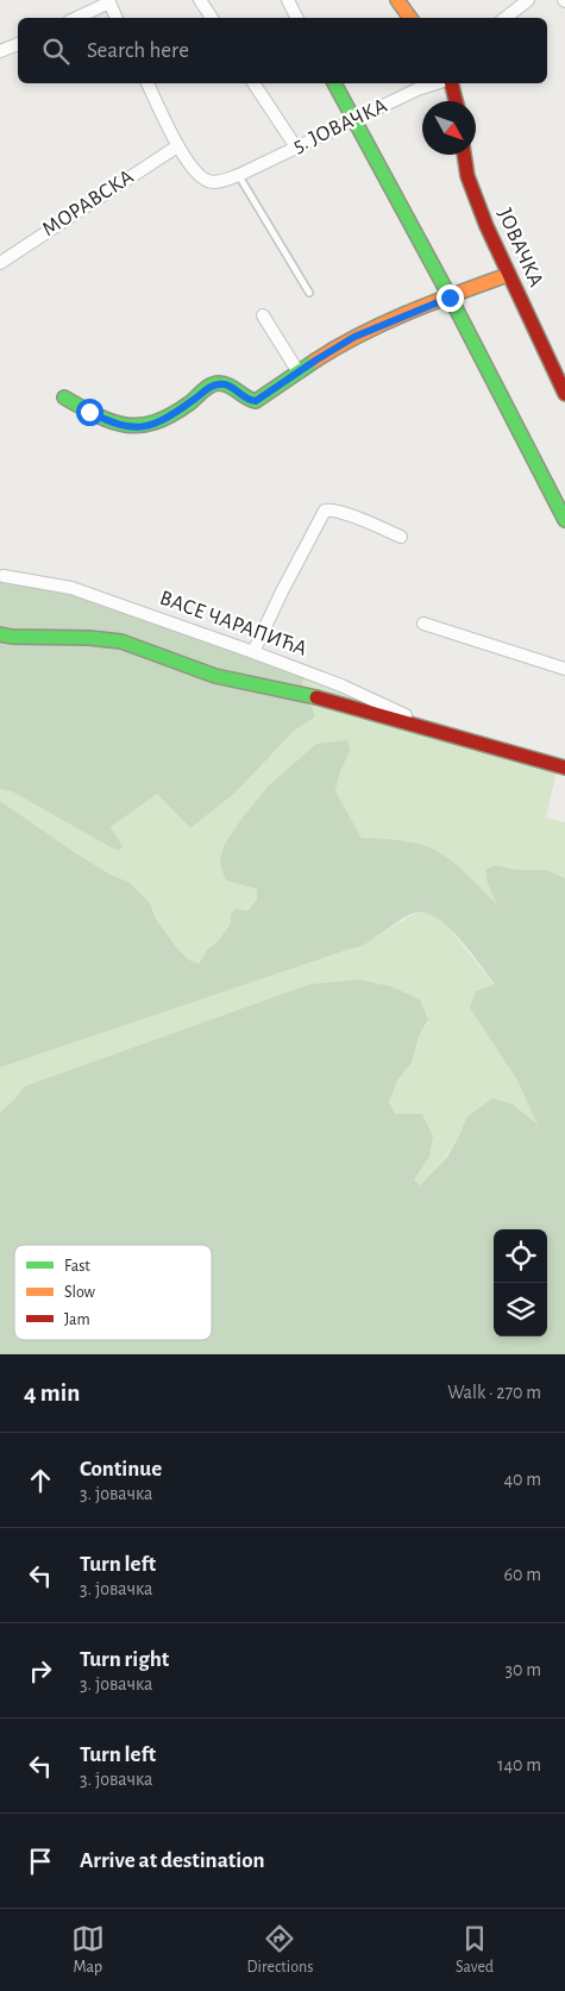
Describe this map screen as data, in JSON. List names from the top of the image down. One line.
{"streets":{"street":["5. ЈОВАЧКА","МОРАВСКА","ЈОВАЧКА","ВАСЕ ЧАРАПИЋА"]},"crossings":[["5. ЈОВАЧКА","МОРАВСКА"]],"legend":["Fast","Slow","Jam"],"north":"bottom right","page":{"search":"Search here","heading":["4 min","Walk · 270 m"],"list":[["Continue","3. јовачка","40 m"],["Turn left","3. јовачка","60 m"],["Turn right","3. јовачка","30 m"],["Turn left","3. јовачка","140 m"],"Arrive at destination"],"nav":["Map","Directions","Saved"]}}
